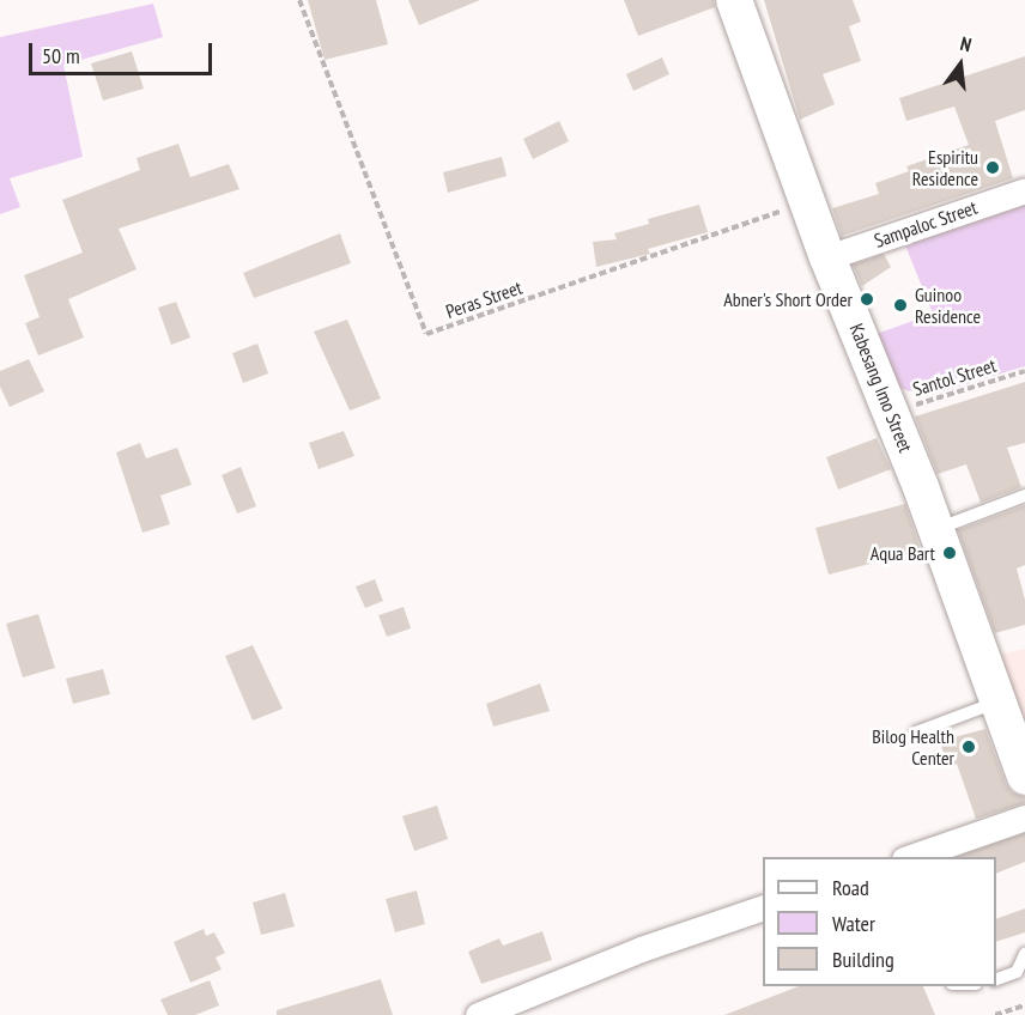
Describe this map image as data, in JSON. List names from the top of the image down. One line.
{"streets":{"main road":["Kabesang Imo Street"],"street":["Sampaloc Street"],"path":["Peras Street","Santol Street"]},"crossings":[["Sampaloc Street","Kabesang Imo Street"],["Peras Street","Kabesang Imo Street"],["Santol Street","Kabesang Imo Street"]],"places":["Espiritu Residence","Abner's Short Order","Guinoo Residence","Aqua Bart","Bilog Health Center"],"legend":["Road","Water","Building"],"scale_bar":"50 m","north":"top"}
